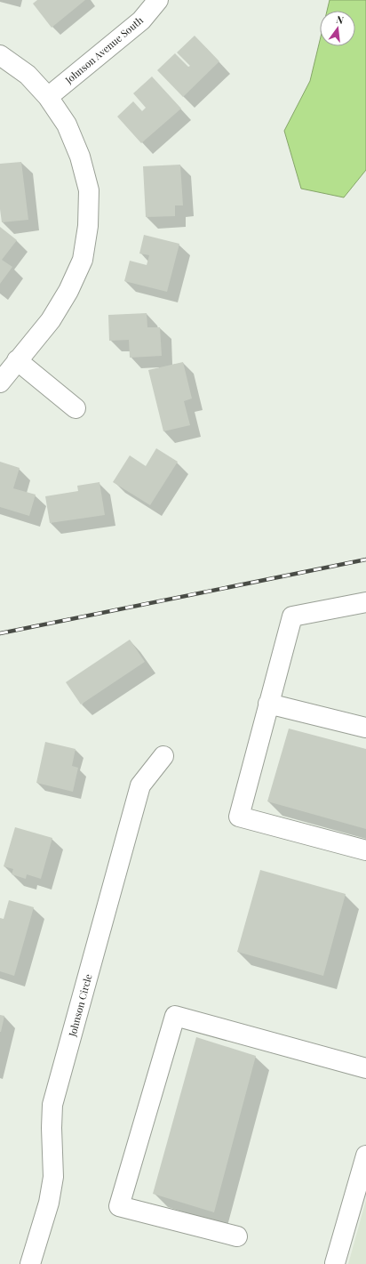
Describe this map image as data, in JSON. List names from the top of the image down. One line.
{"streets":{"street":["Johnson Avenue South","Johnson Circle"]},"north":"top"}
